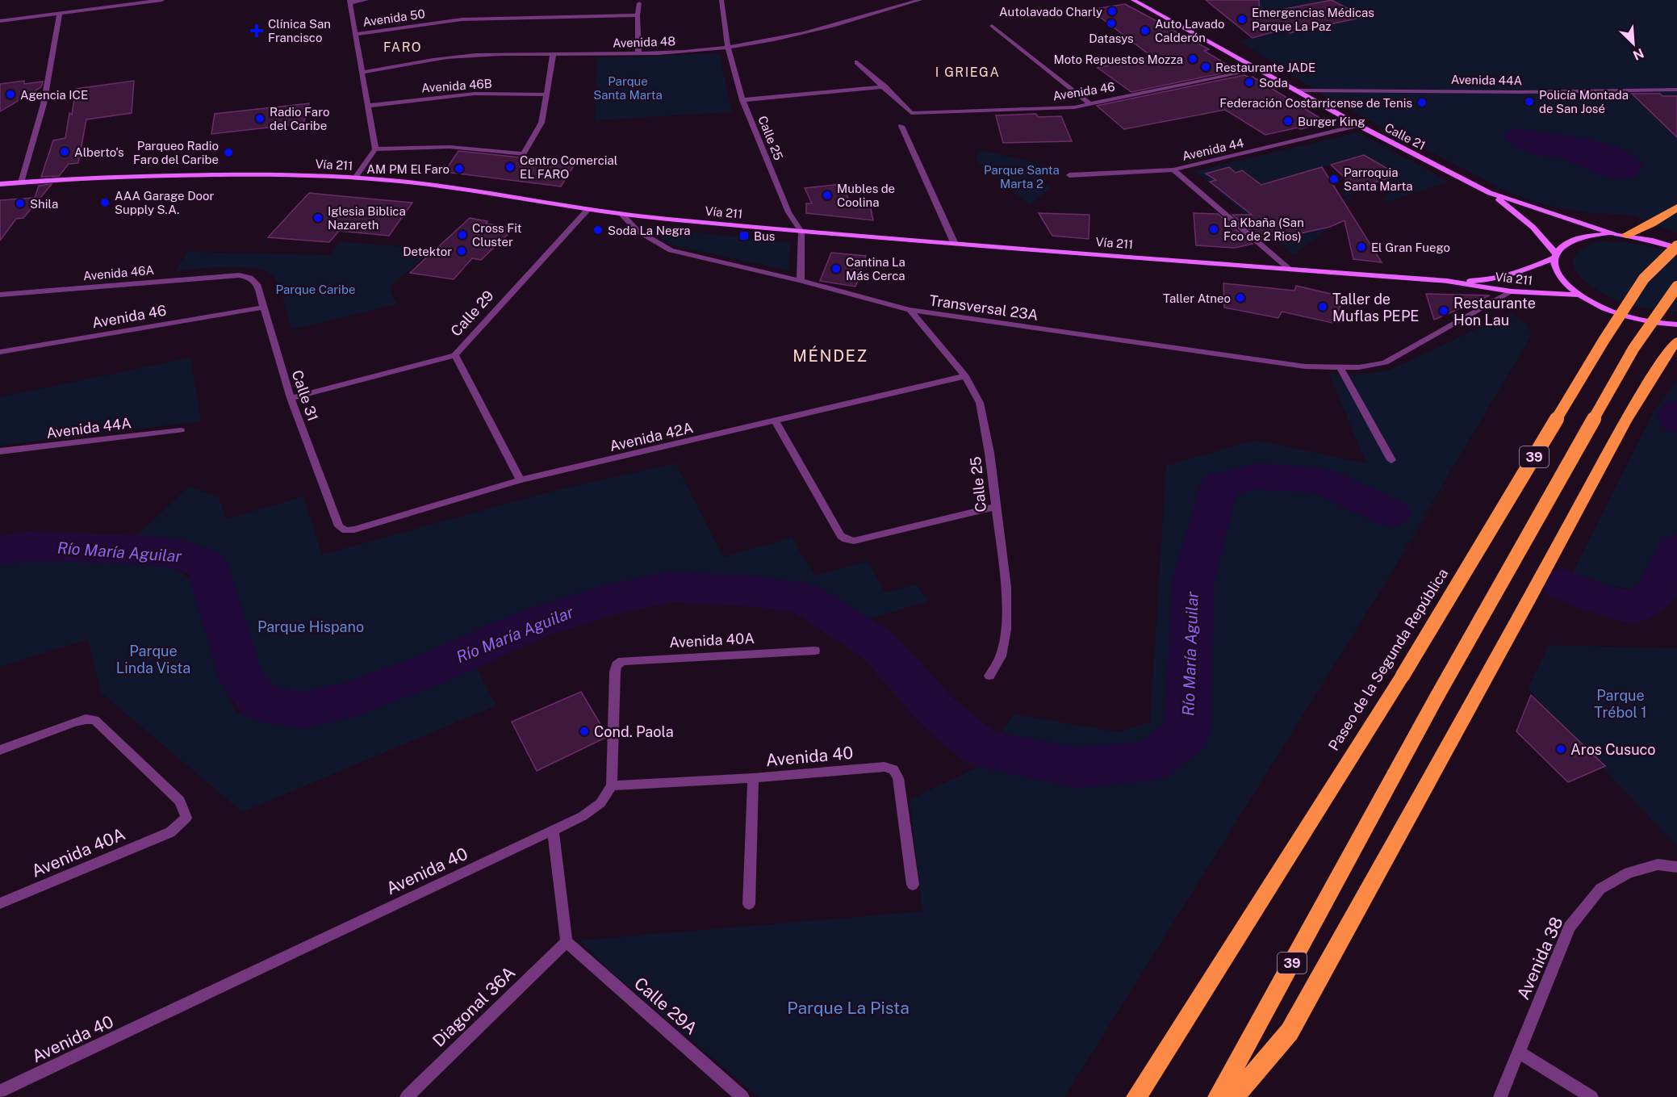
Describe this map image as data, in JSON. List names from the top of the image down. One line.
{"streets":{"highway":["39","Paseo de la Segunda República"],"main road":["Calle 21","Vía 211"],"street":["Avenida 50","Avenida 48","Avenida 44A","Avenida 46B","Avenida 46","Calle 25","Avenida 44","Avenida 46A","Transversal 23A","Calle 29","Calle 31","Avenida 42A","Avenida 40A","Avenida 40","Avenida 38","Calle 29A","Diagonal 36A"]},"crossings":[["Avenida 48","Calle 25"],["Avenida 44A","Calle 21"],["Avenida 46","Calle 21"],["Avenida 46","Calle 31"],["Calle 21","Avenida 44"],["Calle 21","Vía 211"],["Calle 25","Vía 211"],["Calle 25","Transversal 23A"],["Calle 25","Avenida 42A"],["Vía 211","Transversal 23A"],["Vía 211","Calle 29"],["Avenida 46A","Calle 31"],["Calle 29","Avenida 42A"],["Calle 31","Avenida 42A"],["Avenida 40A","Avenida 40"],["Calle 29A","Diagonal 36A"]],"districts":["FARO","I GRIEGA","MÉNDEZ"],"water":["Río María Aguilar"],"parks":["Parque Santa Marta","Parque Santa Marta 2","Parque Caribe","Parque Hispano","Parque Linda Vista","Parque Trébol 1","Parque La Pista"],"places":{"other":["Autolavado Charly","Emergencias Médicas Parque La Paz","Datasys","Auto Lavado Calderón","Moto Repuestos Mozza","Restaurante JADE","Soda","Agencia ICE","Policía Montada de San José","Federación Costarricense de Tenis","Radio Faro del Caribe","Burger King","Alberto's","Parqueo Radio Faro del Caribe","Centro Comercial EL FARO","AM PM El Faro","Parroquia Santa Marta","Mubles de Coolina","AAA Garage Door Supply S.A.","Shila","Iglesia Biblica Nazareth","La Kbaña (San Fco de 2 Rios)","Soda La Negra","Cross Fit Cluster","El Gran Fuego","Detektor","Cantina La Más Cerca","Taller Atneo","Taller de Muflas PEPE","Restaurante Hon Lau","Cond. Paola","Aros Cusuco"],"health":["Clínica San Francisco"],"transit":["Bus"]},"north":"bottom right"}
